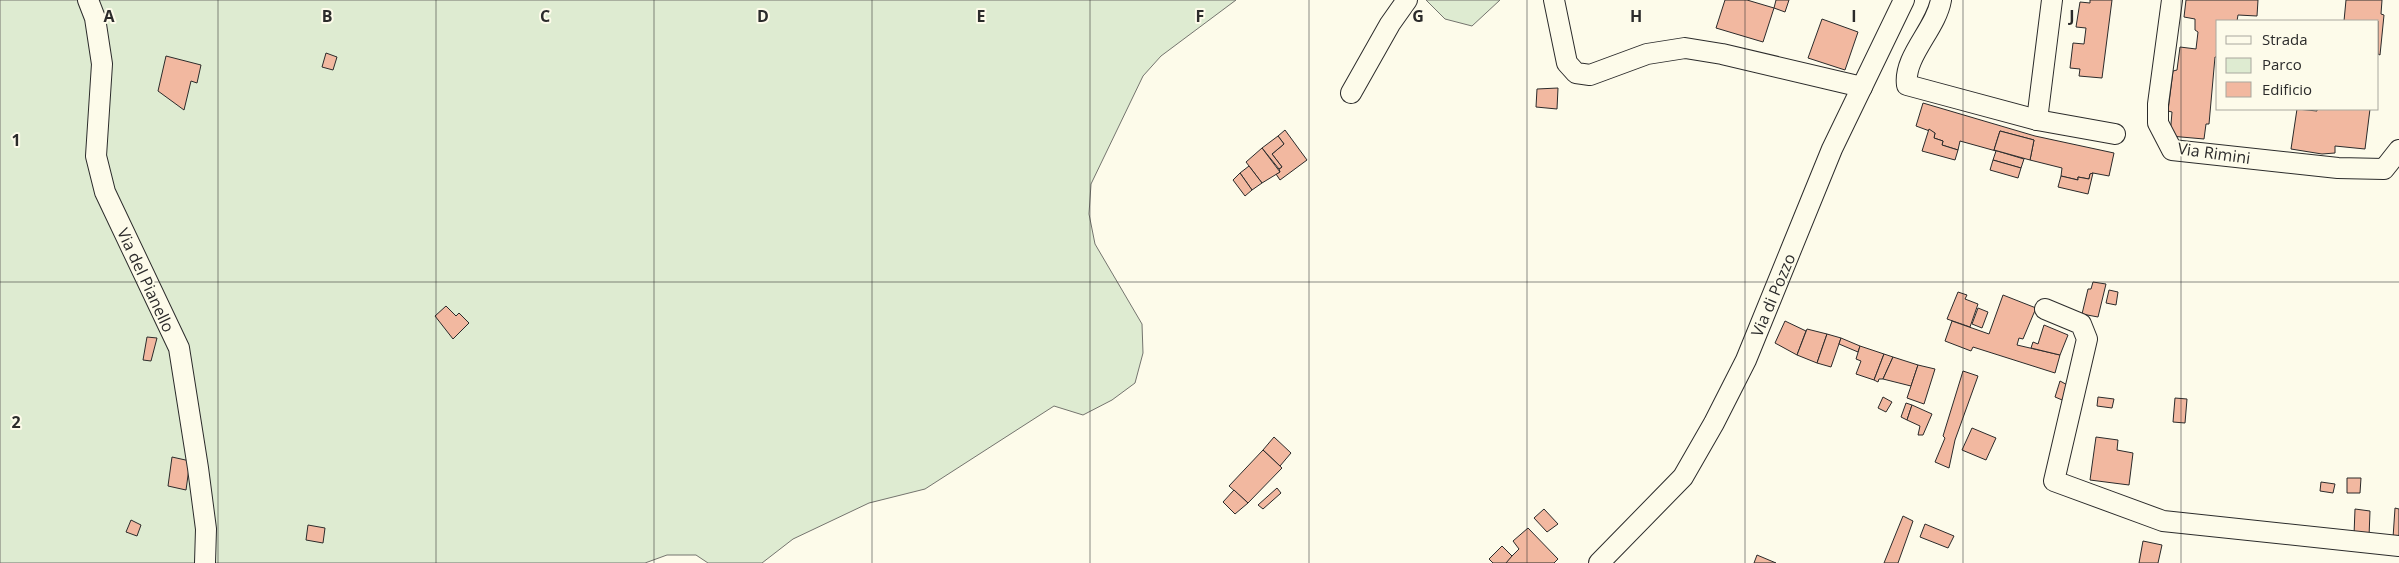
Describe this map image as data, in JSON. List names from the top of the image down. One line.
{"streets":{"street":["Via Rimini","Via del Pianello","Via di Pozzo"]},"legend":["Strada","Parco","Edificio"],"grid":{"columns":["A","B","C","D","E","F","G","H","I","J"],"rows":["1","2"]}}
